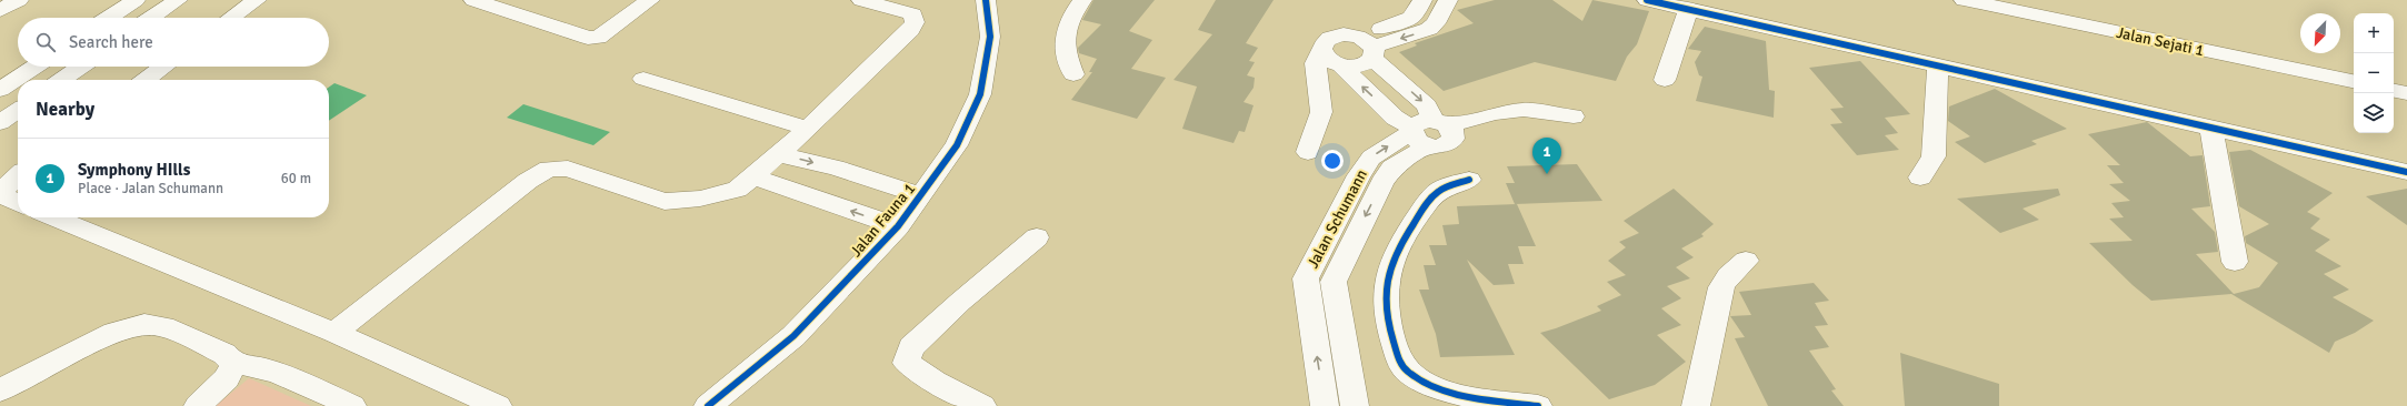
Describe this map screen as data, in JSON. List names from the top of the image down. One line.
{"streets":{"street":["Jalan Sejati 1","Jalan Schumann","Jalan Fauna 1"]},"north":"bottom left","page":{"map_buttons":["+","−"],"search":"Search here","heading":"Nearby","pins":"1","list":[{"mark":"1","name":"Symphony HIlls","note":"Place · Jalan Schumann","value":"60 m"}]}}
